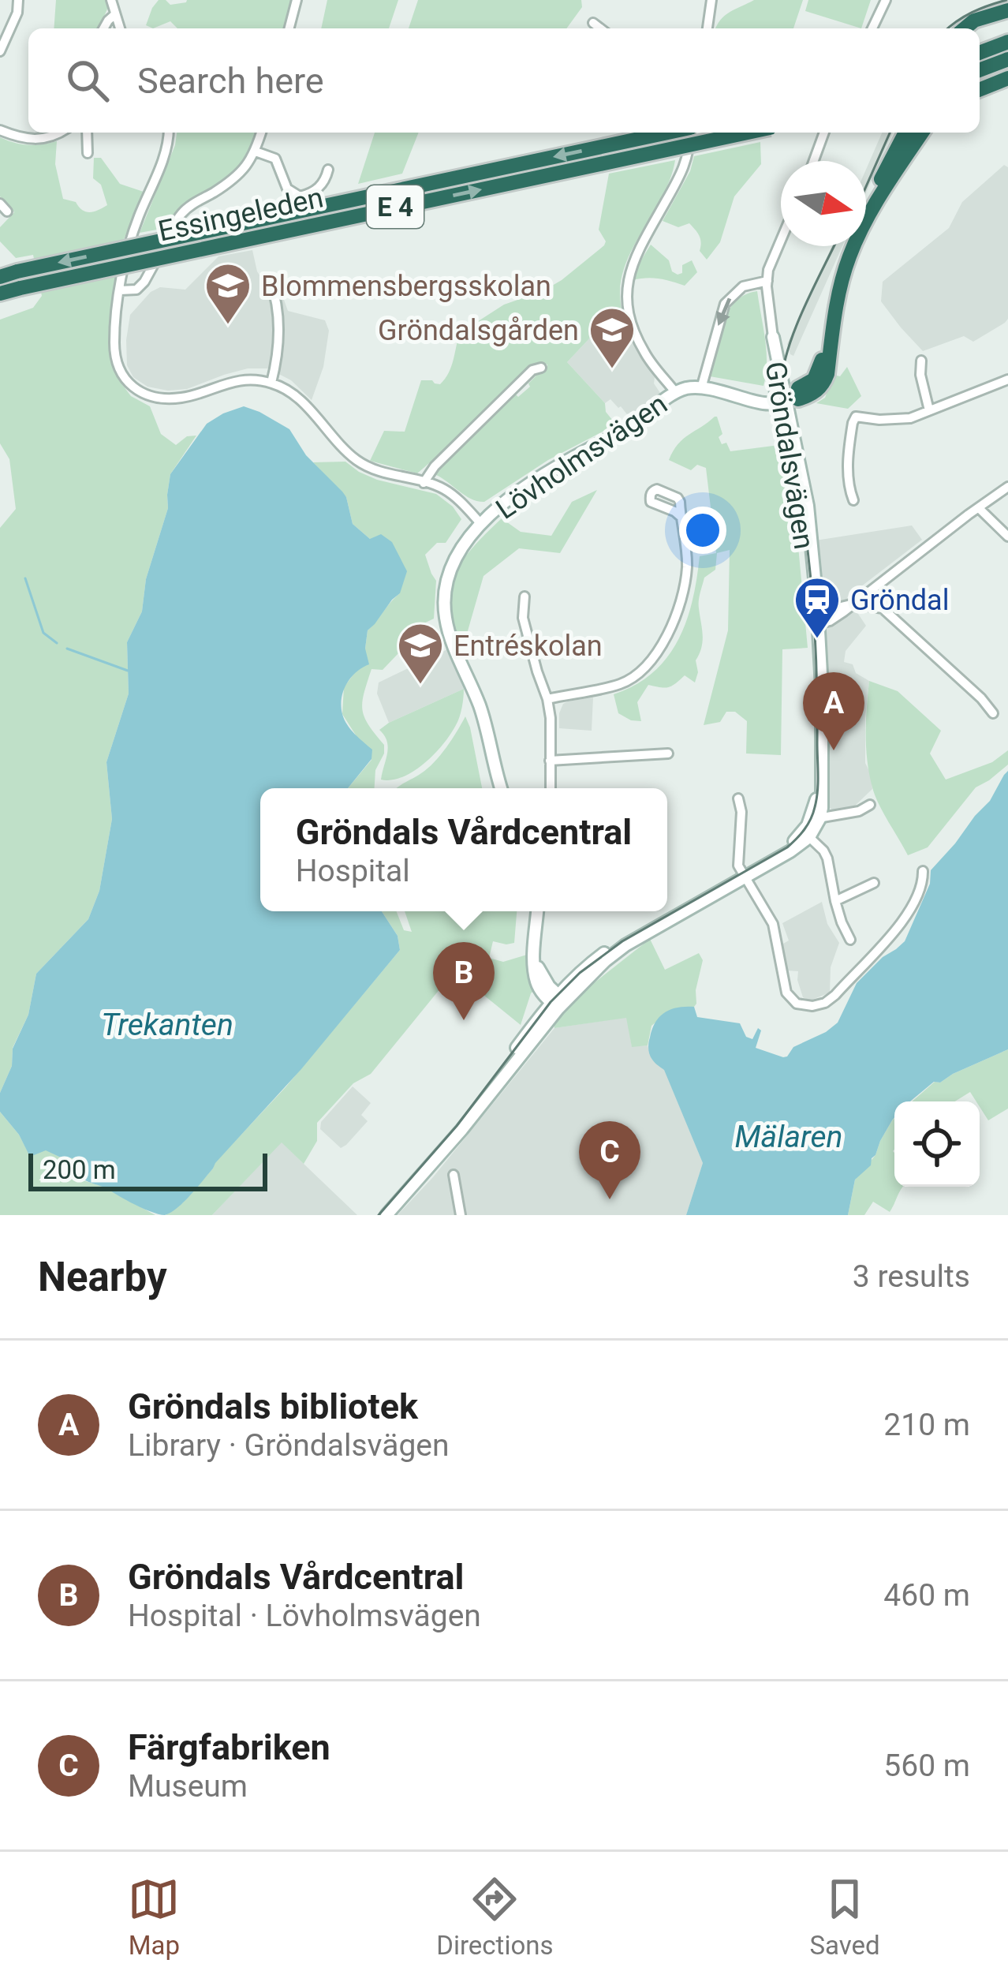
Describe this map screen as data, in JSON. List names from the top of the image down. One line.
{"streets":{"highway":["E 4","Essingeleden"],"street":["Gröndalsvägen","Lövholmsvägen"]},"crossings":[["Gröndalsvägen","Lövholmsvägen"]],"water":["Trekanten","Mälaren"],"places":{"school or university":["Blommensbergsskolan","Gröndalsgården","Entréskolan"],"station":["Gröndal"]},"scale_bar":"200 m","north":"right","page":{"search":"Search here","pins":["A","B","C"],"popup":["Gröndals Vårdcentral","Hospital"],"scale":"200 m","heading":["Nearby","3 results"],"list":[{"mark":"A","name":"Gröndals bibliotek","note":"Library · Gröndalsvägen","value":"210 m"},{"mark":"B","name":"Gröndals Vårdcentral","note":"Hospital · Lövholmsvägen","value":"460 m"},{"mark":"C","name":"Färgfabriken","note":"Museum","value":"560 m"}],"nav":["Map","Directions","Saved"]}}
